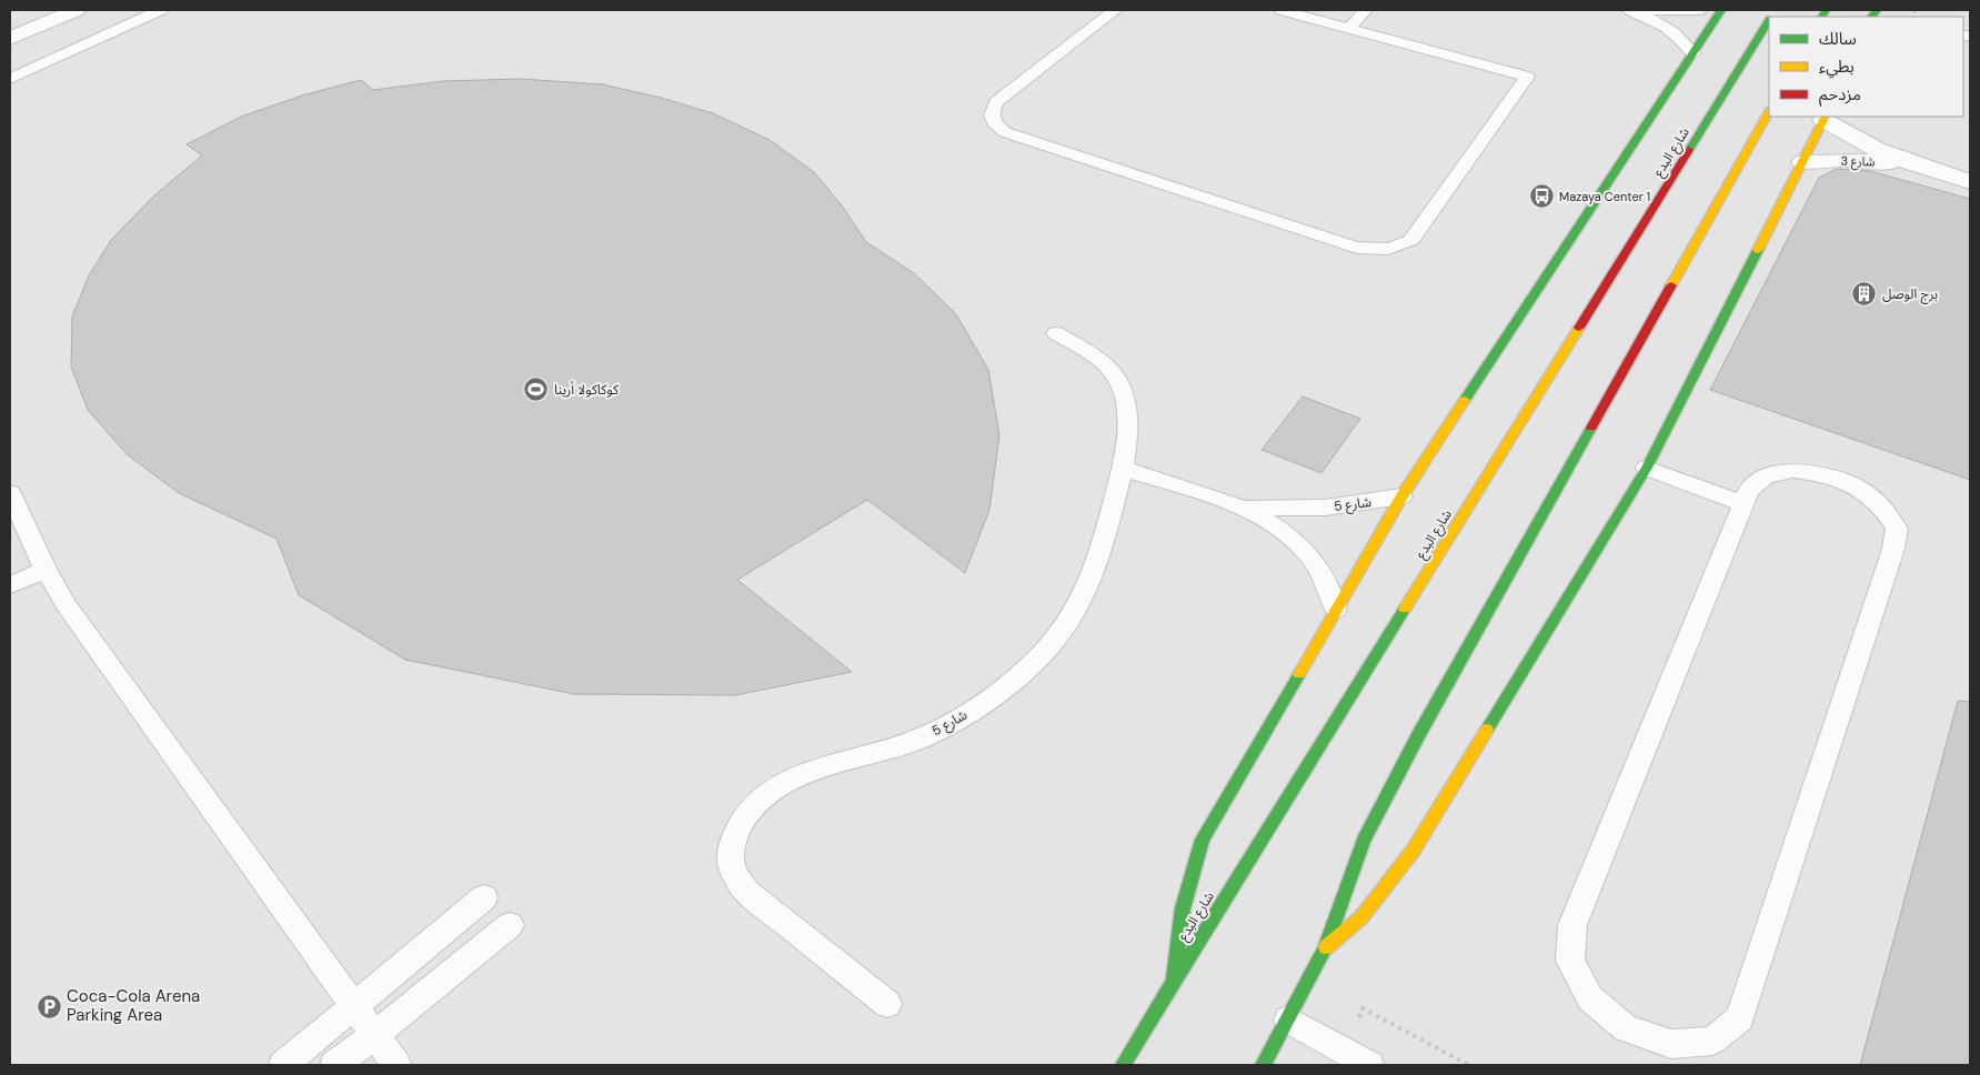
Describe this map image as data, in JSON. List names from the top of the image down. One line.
{"streets":{"main road":["شارع البدع"],"street":["شارع 3"],"lane":["شارع 5"]},"places":{"bus stop":["Mazaya Center 1"],"building":["برج الوصل"],"sports":["كوكاكولا أرينا"],"parking":["Coca-Cola Arena Parking Area"]},"legend":["سالك","بطيء","مزدحم"]}
